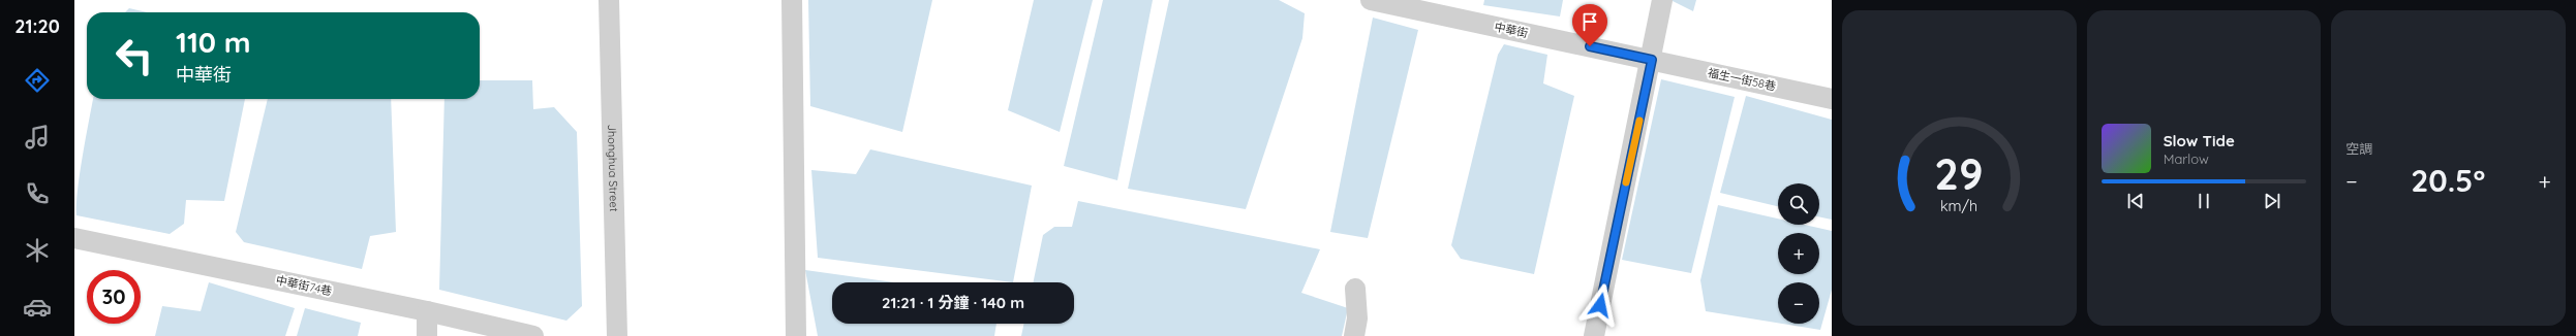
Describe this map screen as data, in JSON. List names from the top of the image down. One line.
{"streets":{"street":["中華街","福生一街58巷","Jhonghua Street","中華街74巷"]},"crossings":[["中華街","福生一街58巷"]],"page":{"tabs":"21:20","tile":"空調","turn":["110 m","中華街"],"song":["Slow Tide","Marlow"],"heat":["−","20.5°","+"],"map_buttons":["+","−"],"limit":"30","trip":"21:21 · 1 分鐘 · 140 m","gauge":["29","km/h"]}}
